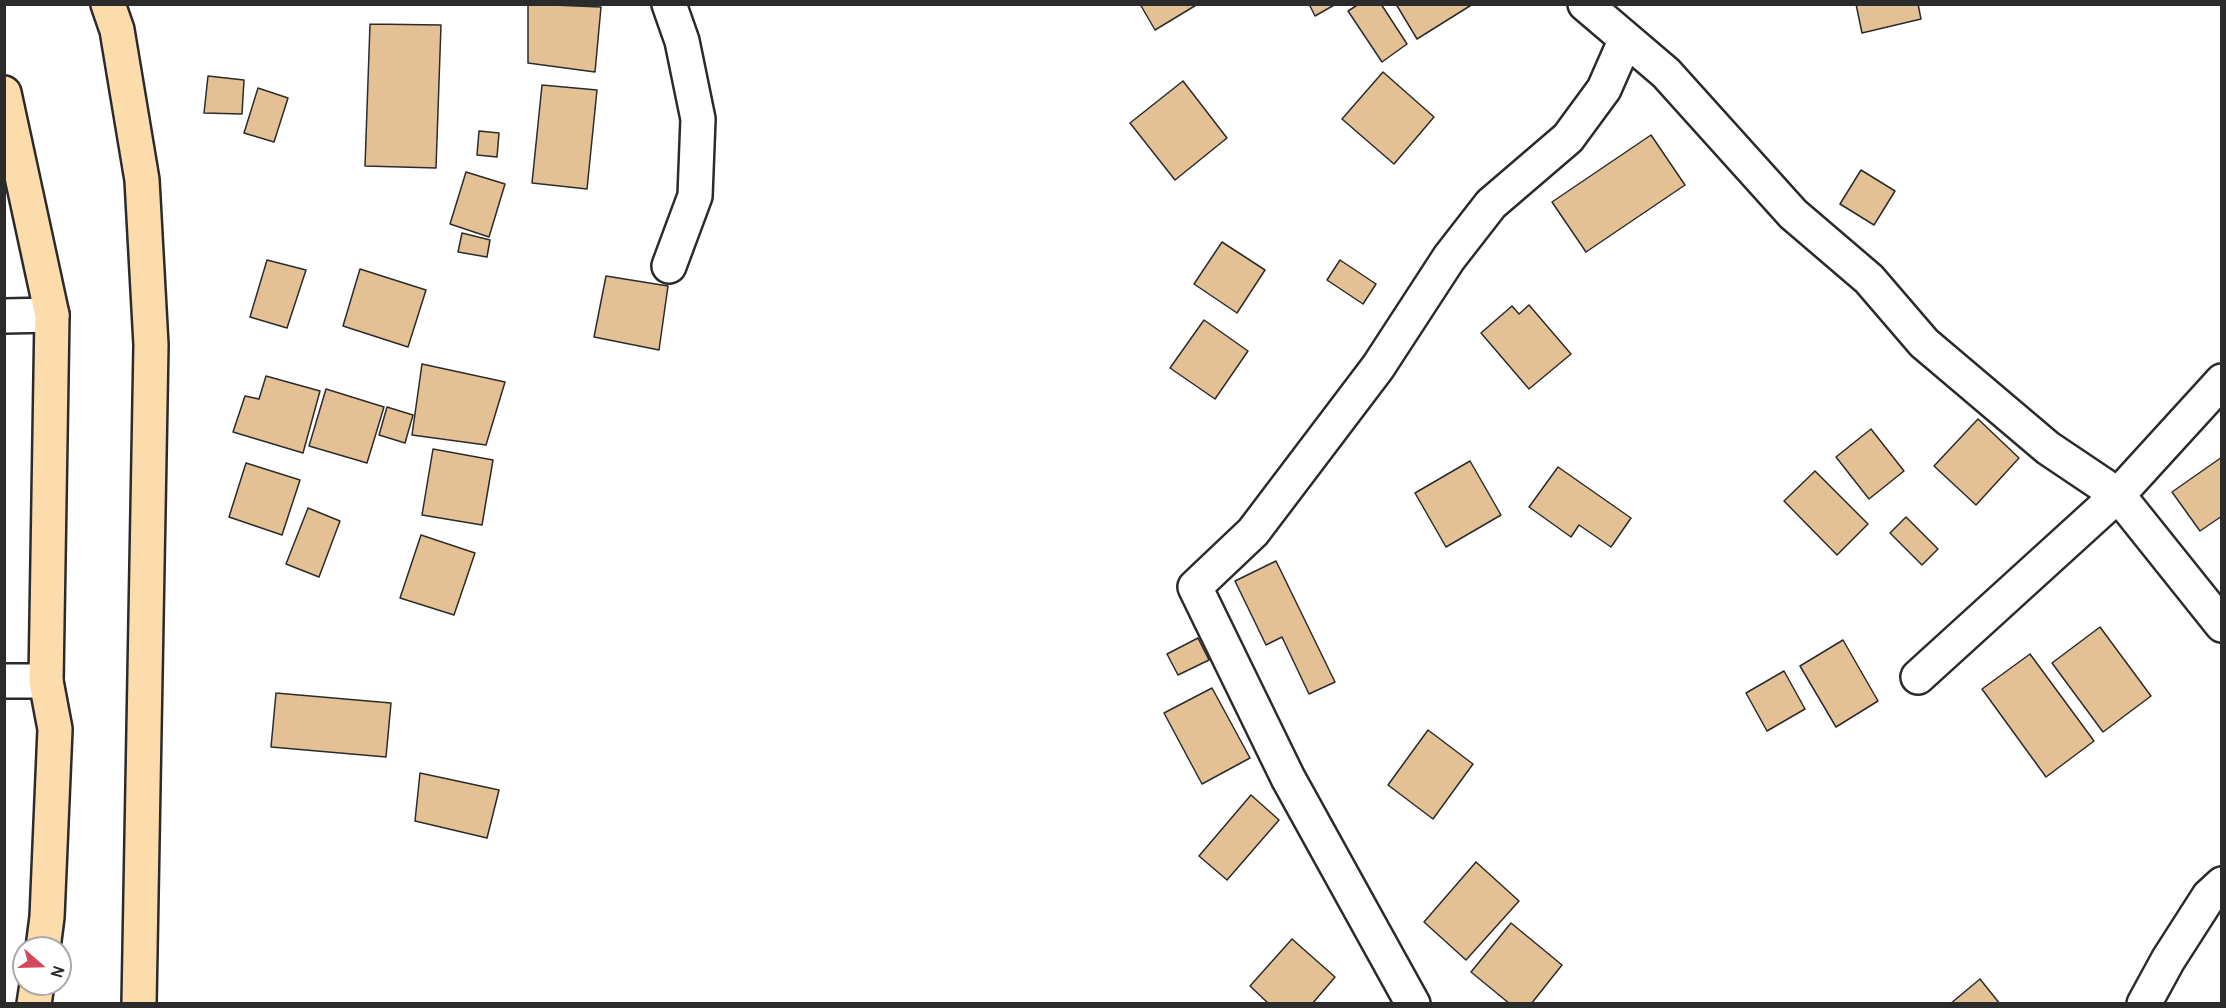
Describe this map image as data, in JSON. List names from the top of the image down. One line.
{"north":"right"}
